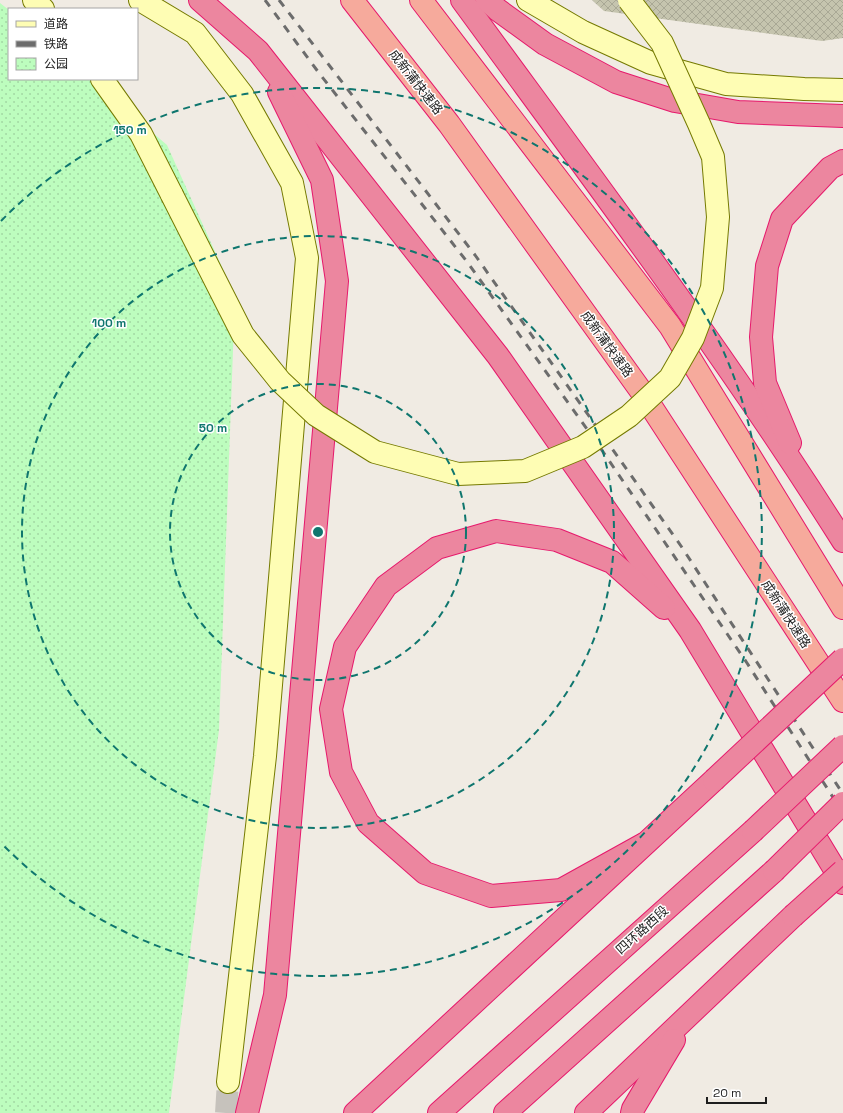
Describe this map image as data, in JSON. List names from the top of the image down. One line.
{"streets":{"highway":["成新蒲快速路","四环路西段"]},"legend":["道路","铁路","公园"],"scale_bar":"20 m","rings":["150 m","100 m","50 m"]}
